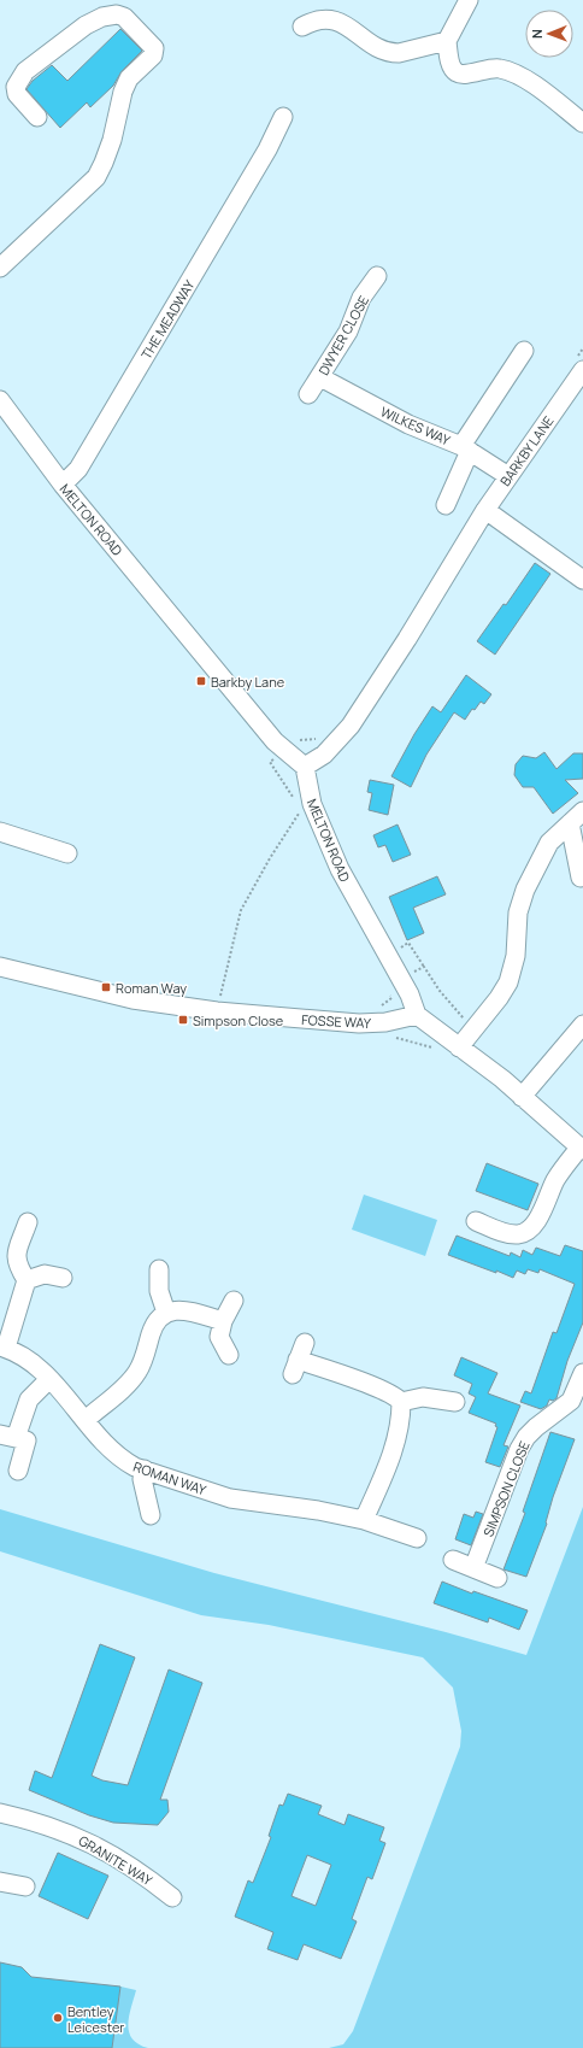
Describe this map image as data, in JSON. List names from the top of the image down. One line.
{"streets":{"street":["THE MEADWAY","DWYER CLOSE","WILKES WAY","BARKBY LANE","MELTON ROAD","FOSSE WAY","ROMAN WAY","SIMPSON CLOSE","GRANITE WAY"]},"crossings":[["THE MEADWAY","MELTON ROAD"],["DWYER CLOSE","WILKES WAY"],["WILKES WAY","BARKBY LANE"],["BARKBY LANE","MELTON ROAD"],["MELTON ROAD","FOSSE WAY"]],"places":{"transit":["Barkby Lane","Roman Way","Simpson Close"],"other":["Bentley Leicester"]},"north":"left"}
